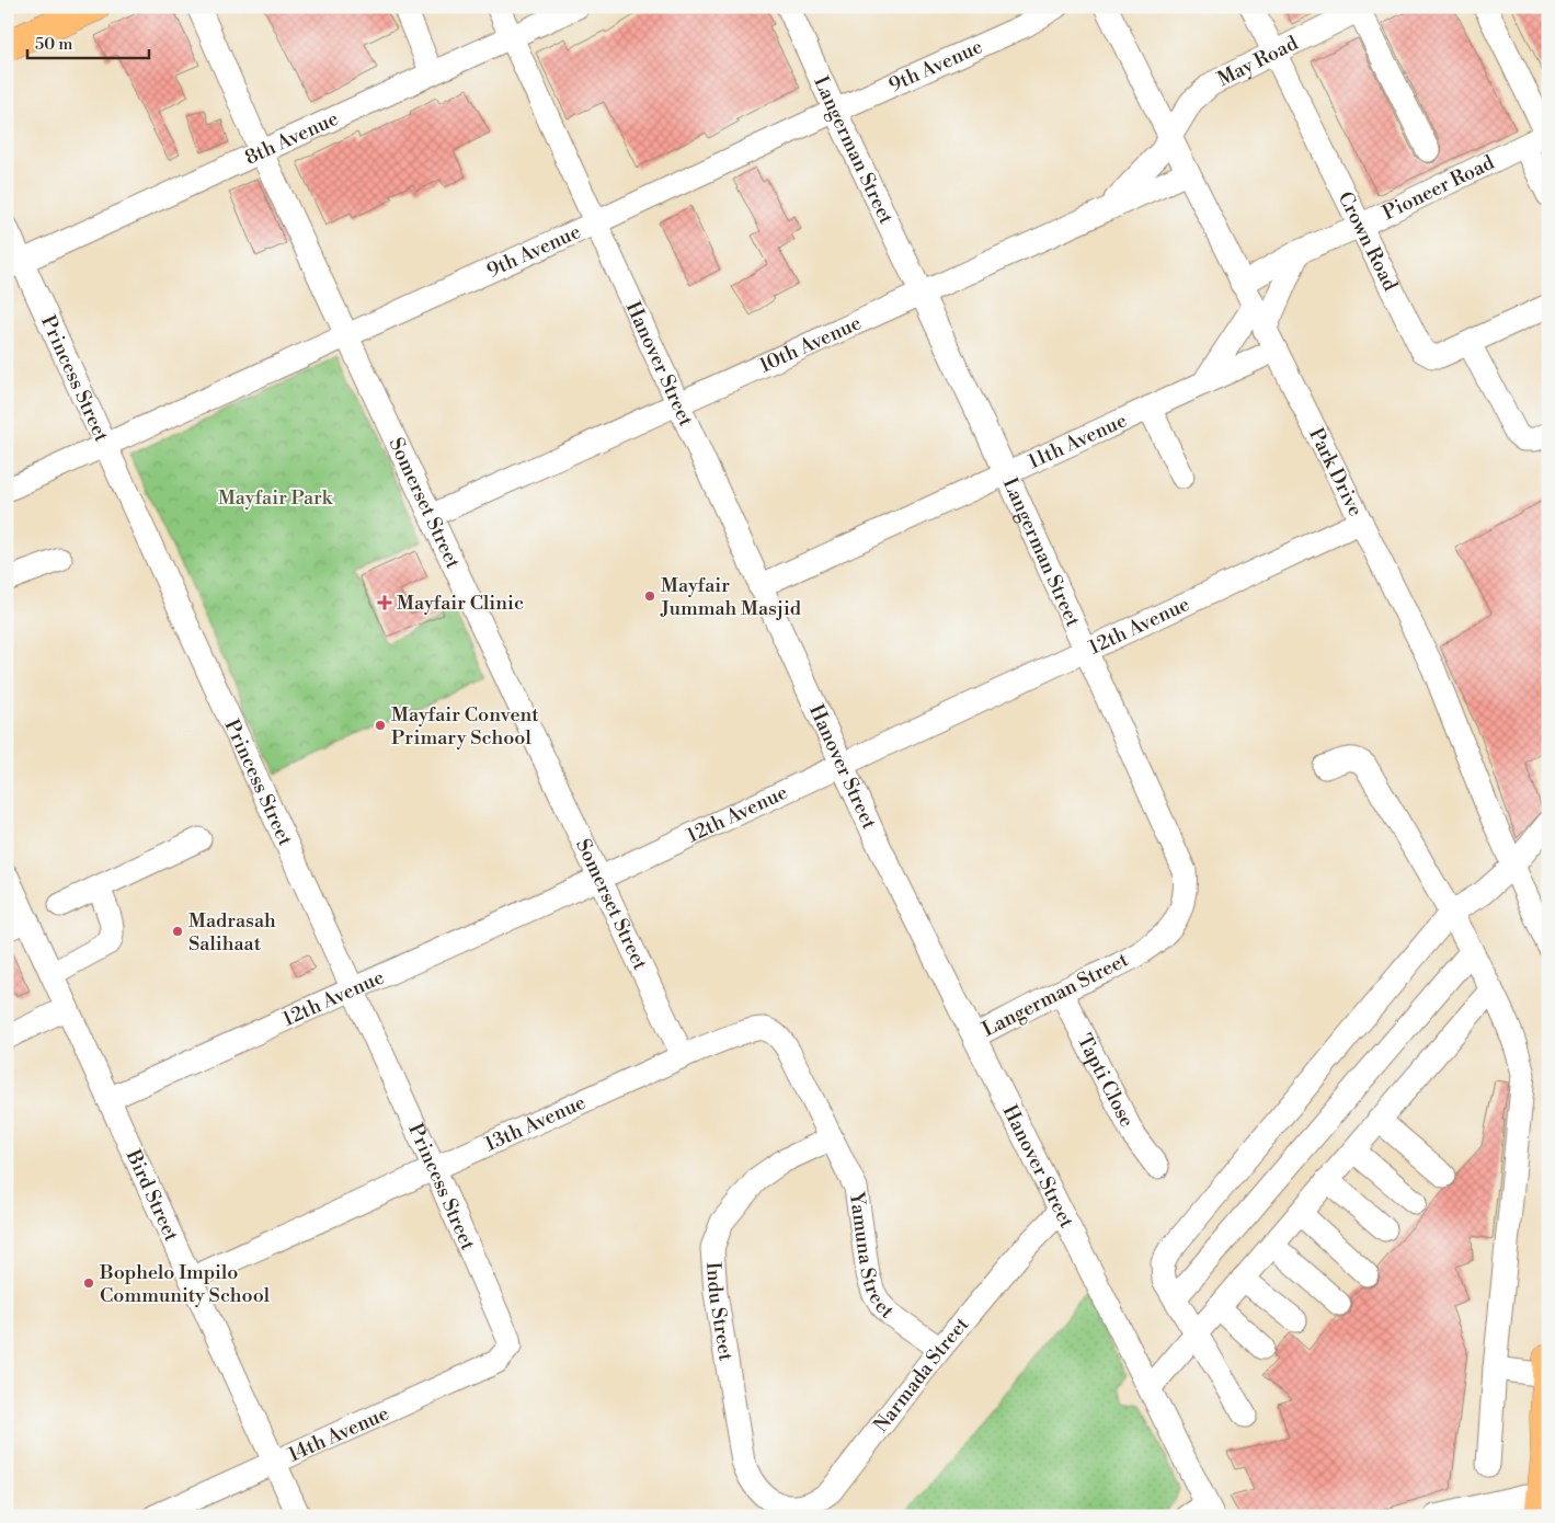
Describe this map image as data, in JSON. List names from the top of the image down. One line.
{"streets":{"street":["May Road","9th Avenue","8th Avenue","Langerman Street","Pioneer Road","Crown Road","10th Avenue","Hanover Street","Princess Street","11th Avenue","Park Drive","Somerset Street","12th Avenue","Tapti Close","13th Avenue","Bird Street","Yamuna Street","Indu Street","Narmada Street","14th Avenue"]},"crossings":[["May Road","Crown Road"],["May Road","10th Avenue"],["May Road","Park Drive"],["9th Avenue","Langerman Street"],["9th Avenue","Hanover Street"],["9th Avenue","Princess Street"],["9th Avenue","Somerset Street"],["8th Avenue","Hanover Street"],["8th Avenue","Princess Street"],["8th Avenue","Somerset Street"],["Langerman Street","10th Avenue"],["Langerman Street","Hanover Street"],["Langerman Street","11th Avenue"],["Langerman Street","12th Avenue"],["Langerman Street","Tapti Close"],["Pioneer Road","Crown Road"],["Pioneer Road","Park Drive"],["10th Avenue","Hanover Street"],["10th Avenue","Park Drive"],["10th Avenue","Somerset Street"],["Hanover Street","11th Avenue"],["Hanover Street","12th Avenue"],["Hanover Street","Narmada Street"],["Princess Street","12th Avenue"],["Princess Street","13th Avenue"],["Princess Street","14th Avenue"],["11th Avenue","Park Drive"],["Park Drive","12th Avenue"],["Somerset Street","12th Avenue"],["Somerset Street","13th Avenue"],["12th Avenue","Bird Street"],["13th Avenue","Bird Street"],["13th Avenue","Yamuna Street"],["13th Avenue","Indu Street"],["Bird Street","14th Avenue"],["Yamuna Street","Indu Street"],["Yamuna Street","Narmada Street"],["Indu Street","Narmada Street"]],"parks":["Mayfair Park"],"places":{"other":["Mayfair Jummah Masjid","Mayfair Convent Primary School","Madrasah Salihaat","Bophelo Impilo Community School"],"health":["Mayfair Clinic"]},"scale_bar":"50 m"}
